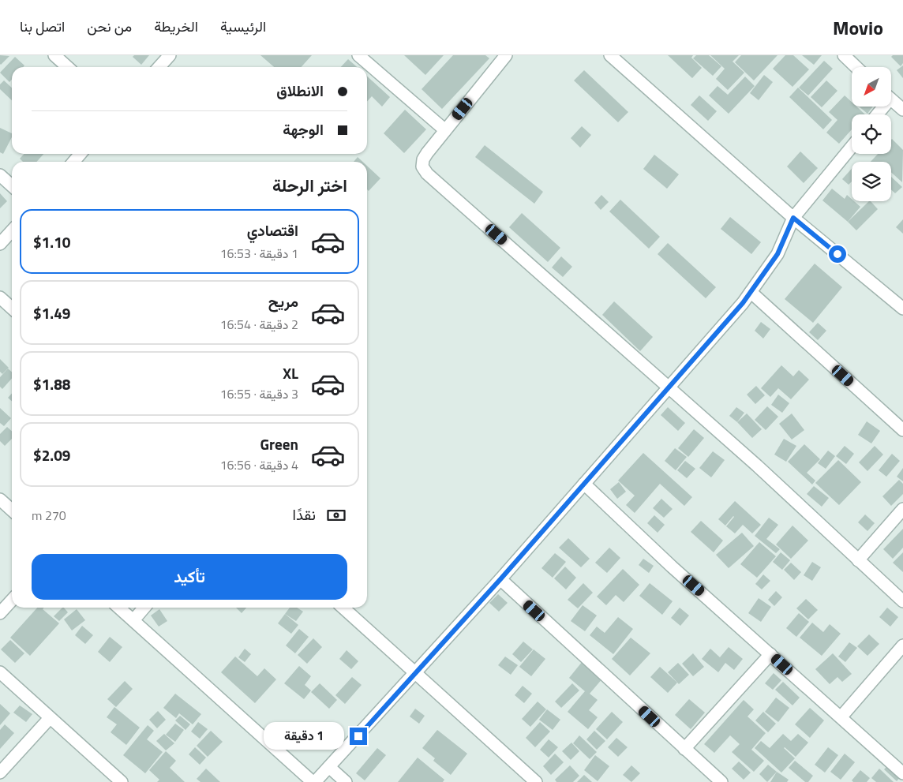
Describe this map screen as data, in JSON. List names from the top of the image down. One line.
{"north":"bottom left","page":{"header":"Movio","nav":["الرئيسية","الخريطة","من نحن","اتصل بنا"],"banner":["الانطلاق","الوجهة"],"heading":"اختر الرحلة","list":[{"name":"اقتصادي","note":"1 دقيقة · 16:53","value":"$1.10"},{"name":"مريح","note":"2 دقيقة · 16:54","value":"$1.49"},{"name":"XL","note":"3 دقيقة · 16:55","value":"$1.88"},{"name":"Green","note":"4 دقيقة · 16:56","value":"$2.09"}],"pay":["نقدًا","270 m"],"buttons":"تأكيد","bubble":"1 دقيقة"}}
